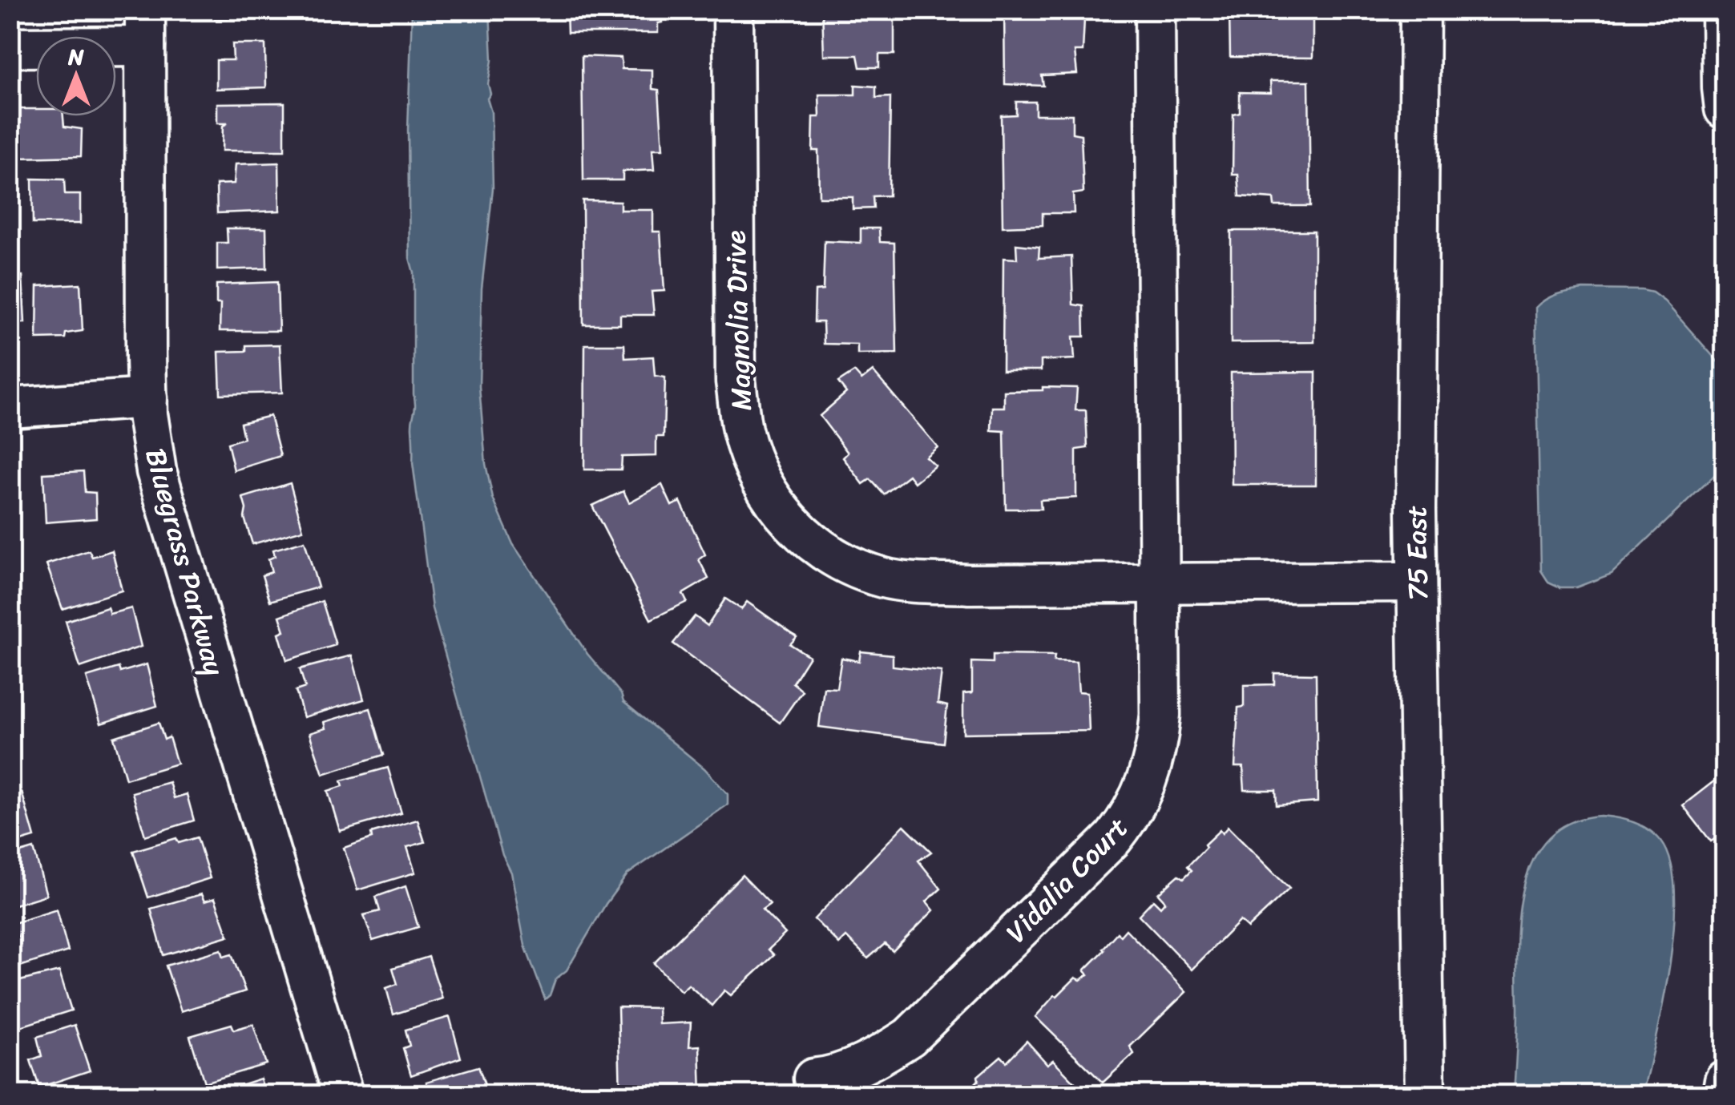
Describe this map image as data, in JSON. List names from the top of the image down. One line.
{"streets":{"street":["Magnolia Drive","75 East","Bluegrass Parkway","Vidalia Court"]},"crossings":[["Magnolia Drive","75 East"],["Magnolia Drive","Vidalia Court"]],"north":"top"}
